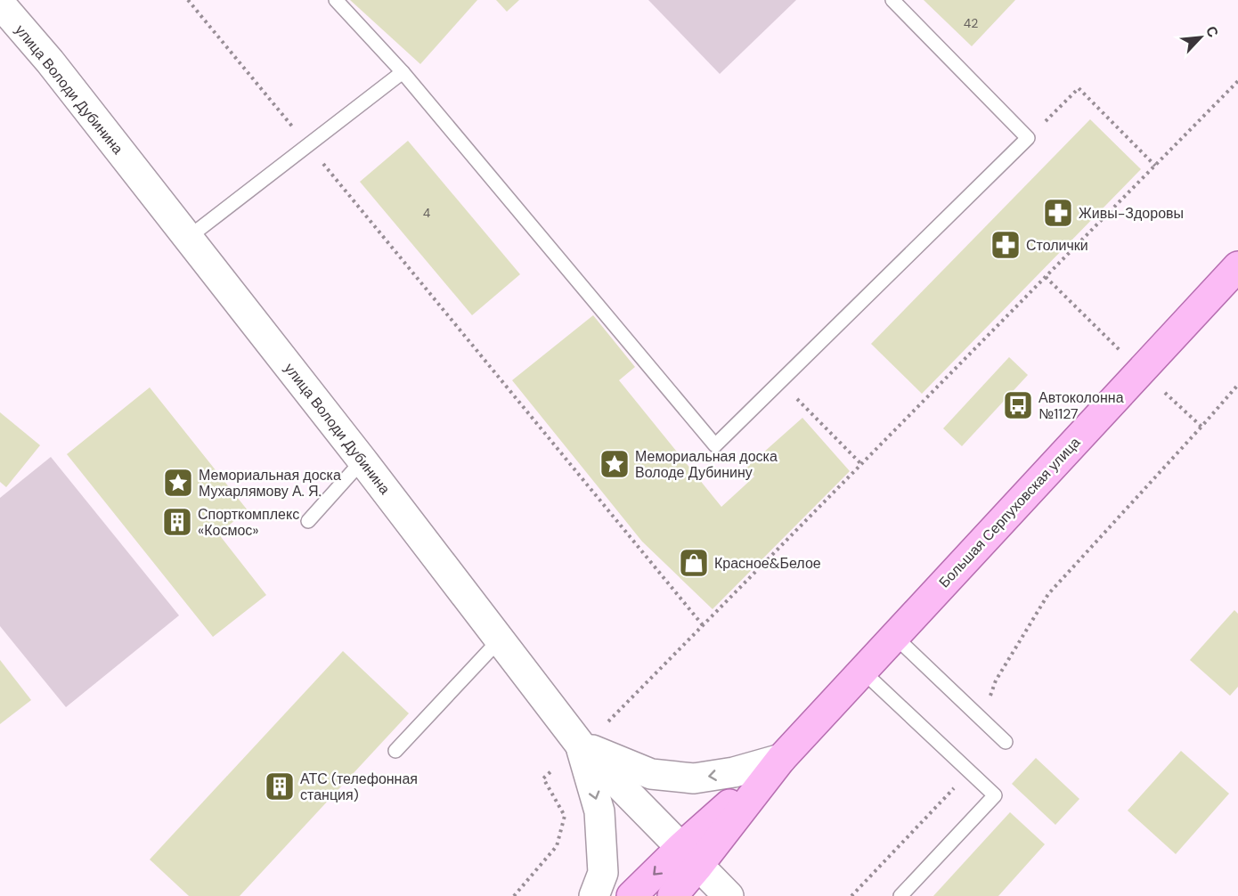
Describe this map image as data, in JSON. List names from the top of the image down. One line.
{"streets":{"main road":["Большая Серпуховская улица"],"street":["улица Володи Дубинина"]},"crossings":[["улица Володи Дубинина","Большая Серпуховская улица"]],"places":{"pharmacy":["Живы-Здоровы","Столички"],"bus stop":["Автоколонна №1127"],"place":["Мемориальная доска Володе Дубинину","Мемориальная доска Мухарлямову А. Я."],"building":["Спорткомплекс «Космос»","АТС (телефонная станция)"],"shop":["Красное&Белое"]},"house_numbers":["42","4"],"north":"top right"}
